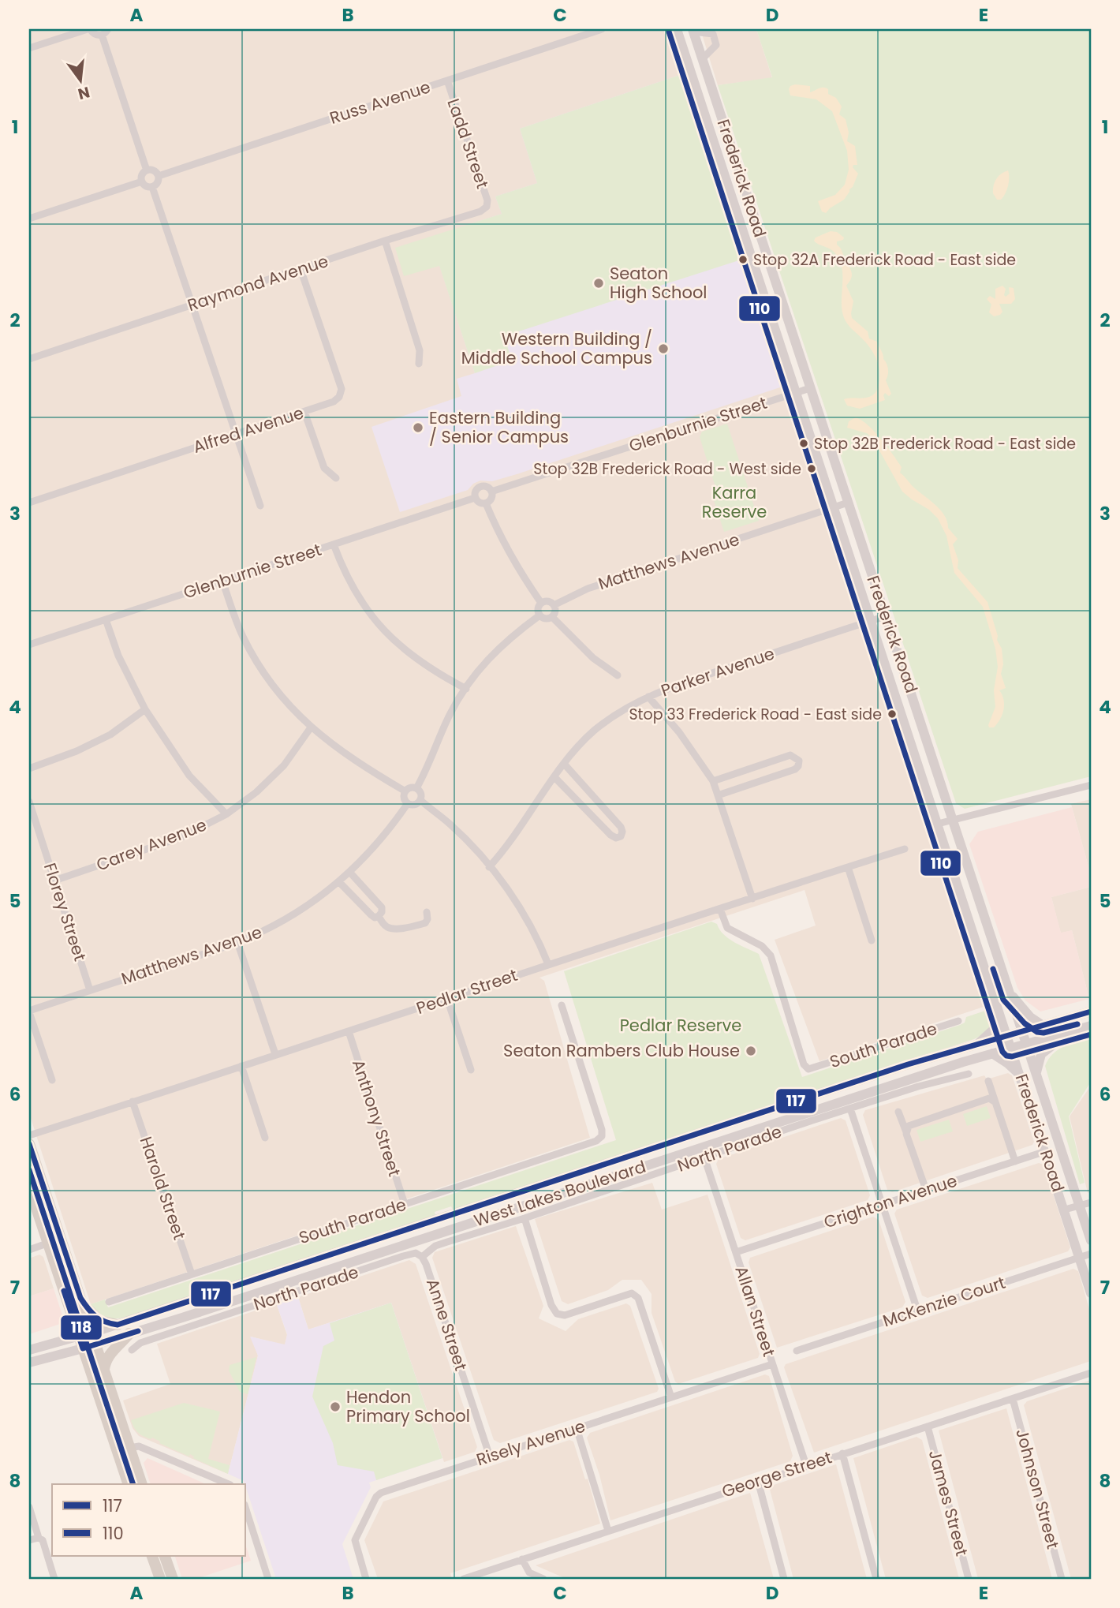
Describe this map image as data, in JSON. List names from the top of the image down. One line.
{"streets":{"main road":["Frederick Road","West Lakes Boulevard"],"street":["Russ Avenue","Ladd Street","Raymond Avenue","Glenburnie Street","Alfred Avenue","Matthews Avenue","Parker Avenue","Carey Avenue","Florey Street","Pedlar Street","South Parade","Anthony Street","North Parade","Harold Street","Crighton Avenue","McKenzie Court","Allan Street","Anne Street","Risely Avenue","George Street","Johnson Street","James Street"]},"crossings":[["Russ Avenue","Ladd Street"],["Ladd Street","Raymond Avenue"],["Frederick Road","Glenburnie Street"],["Frederick Road","Matthews Avenue"],["Frederick Road","Parker Avenue"],["Frederick Road","West Lakes Boulevard"],["Frederick Road","Crighton Avenue"],["Frederick Road","McKenzie Court"],["Raymond Avenue","Alfred Avenue"],["Matthews Avenue","Florey Street"],["Carey Avenue","Florey Street"],["Pedlar Street","South Parade"],["Pedlar Street","Anthony Street"],["Pedlar Street","Harold Street"],["South Parade","Anthony Street"],["South Parade","Harold Street"],["North Parade","West Lakes Boulevard"],["North Parade","Allan Street"],["North Parade","Anne Street"],["Crighton Avenue","Allan Street"],["Allan Street","Risely Avenue"],["Allan Street","George Street"],["Anne Street","Risely Avenue"],["George Street","Johnson Street"],["George Street","James Street"]],"parks":["Karra Reserve","Pedlar Reserve"],"places":["Stop 32A Frederick Road - East side","Seaton High School","Western Building / Middle School Campus","Eastern Building / Senior Campus","Stop 32B Frederick Road - East side","Stop 32B Frederick Road - West side","Stop 33 Frederick Road - East side","Seaton Rambers Club House","Hendon Primary School"],"lines":["transit line 110","transit line 117","transit line 118"],"legend":["117","110"],"north":"bottom","grid":{"columns":["A","B","C","D","E"],"rows":["1","2","3","4","5","6","7","8"]}}
